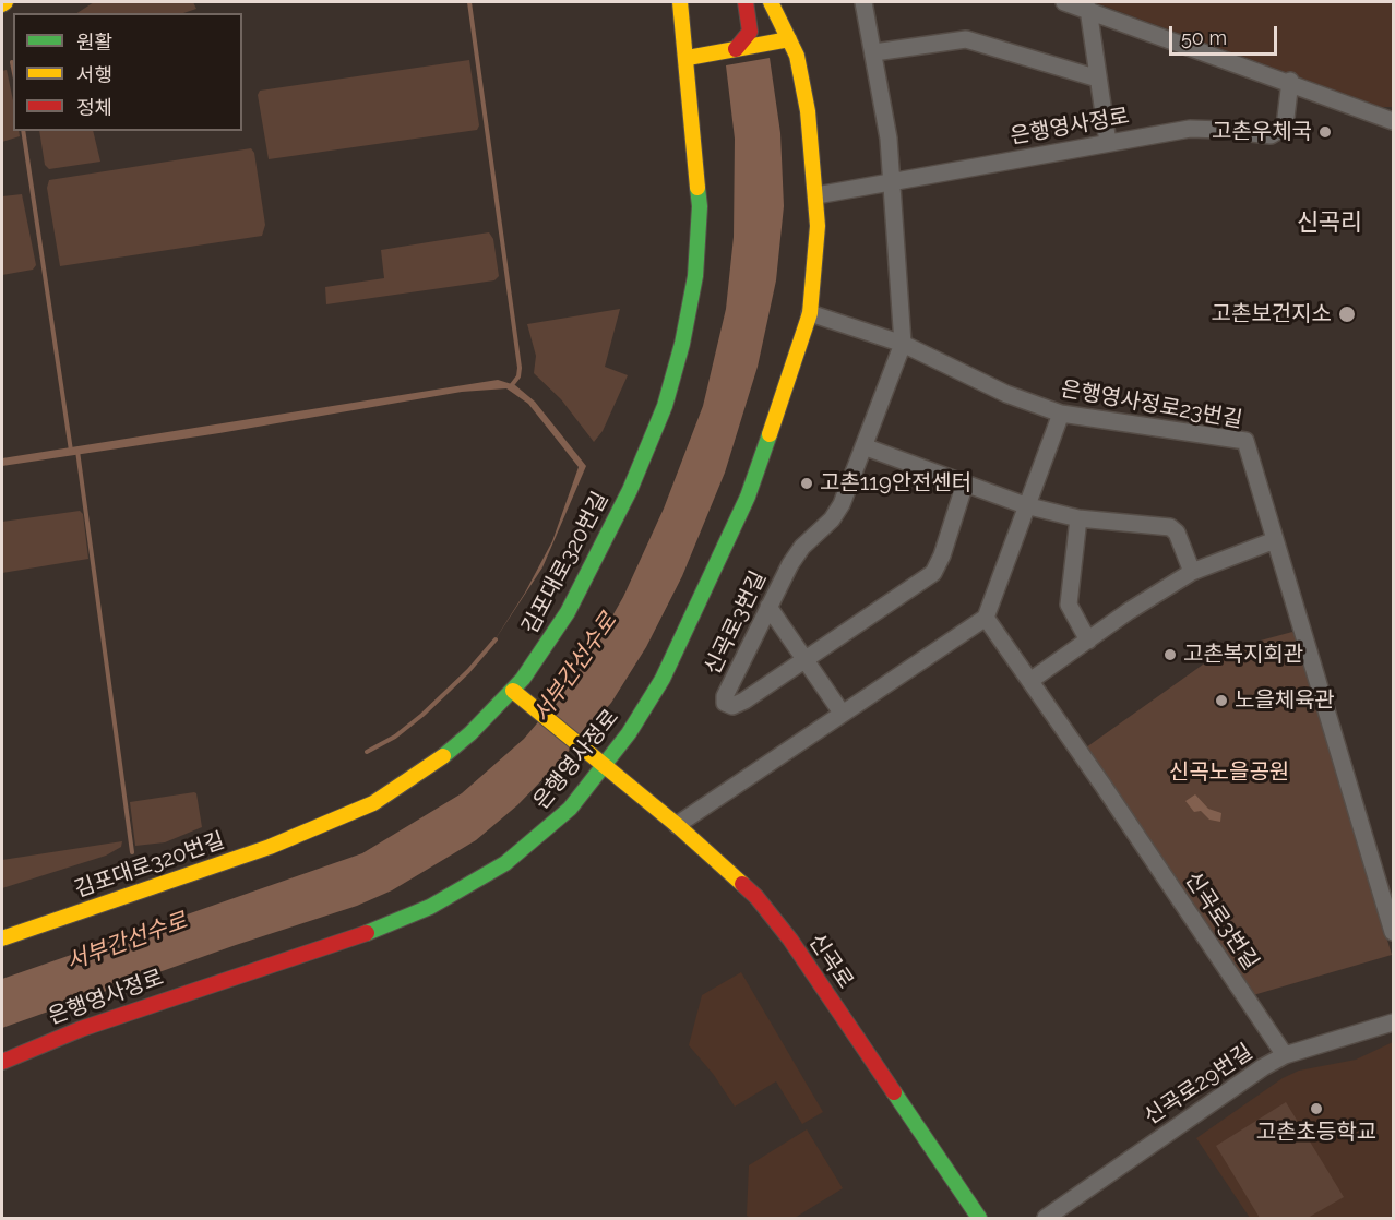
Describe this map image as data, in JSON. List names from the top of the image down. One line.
{"streets":{"main road":["은행영사정로","김포대로320번길","신곡로"],"street":["은행영사정로23번길","신곡로3번길","신곡로29번길"]},"crossings":[["은행영사정로","은행영사정로23번길"],["은행영사정로","신곡로"],["은행영사정로23번길","신곡로3번길"],["김포대로320번길","신곡로"],["신곡로3번길","신곡로29번길"]],"districts":["신곡리"],"water":["서부간선수로"],"parks":["신곡노을공원"],"places":["고촌우체국","고촌보건지소","고촌119안전센터","고촌복지회관","노을체육관","고촌초등학교"],"legend":["원활","서행","정체"],"scale_bar":"50 m"}
